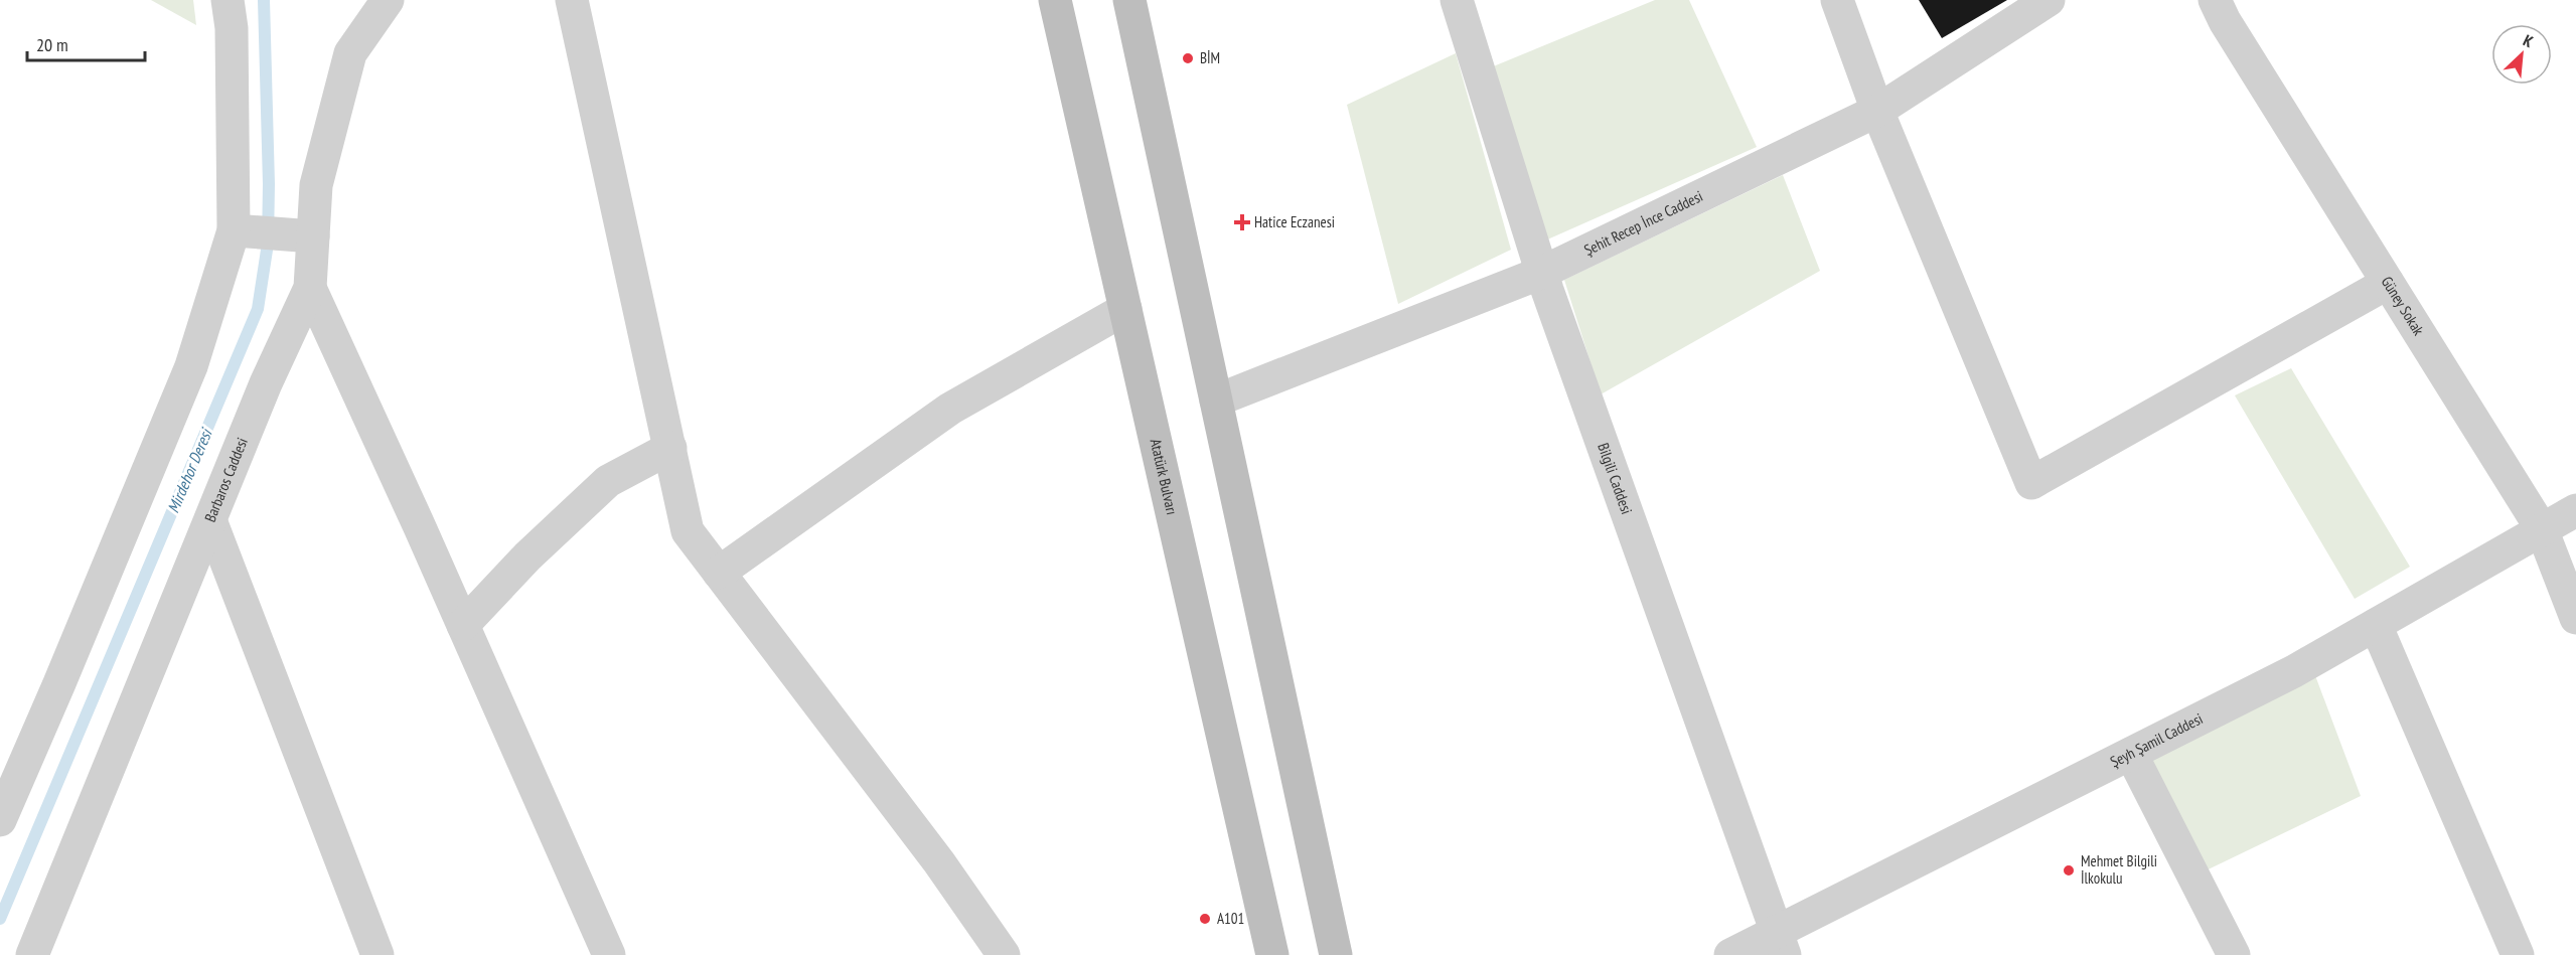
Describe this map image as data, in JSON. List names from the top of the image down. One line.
{"streets":{"main road":["Atatürk Bulvarı"],"street":["Şehit Recep İnce Caddesi","Güney Sokak","Barbaros Caddesi","Bilgili Caddesi","Şeyh Şamil Caddesi"]},"crossings":[["Şehit Recep İnce Caddesi","Bilgili Caddesi"],["Güney Sokak","Şeyh Şamil Caddesi"],["Bilgili Caddesi","Şeyh Şamil Caddesi"]],"water":["Mirdehor Deresi"],"places":{"other":["BİM","Mehmet Bilgili İlkokulu","A101"],"health":["Hatice Eczanesi"]},"scale_bar":"20 m","north":"top right"}
